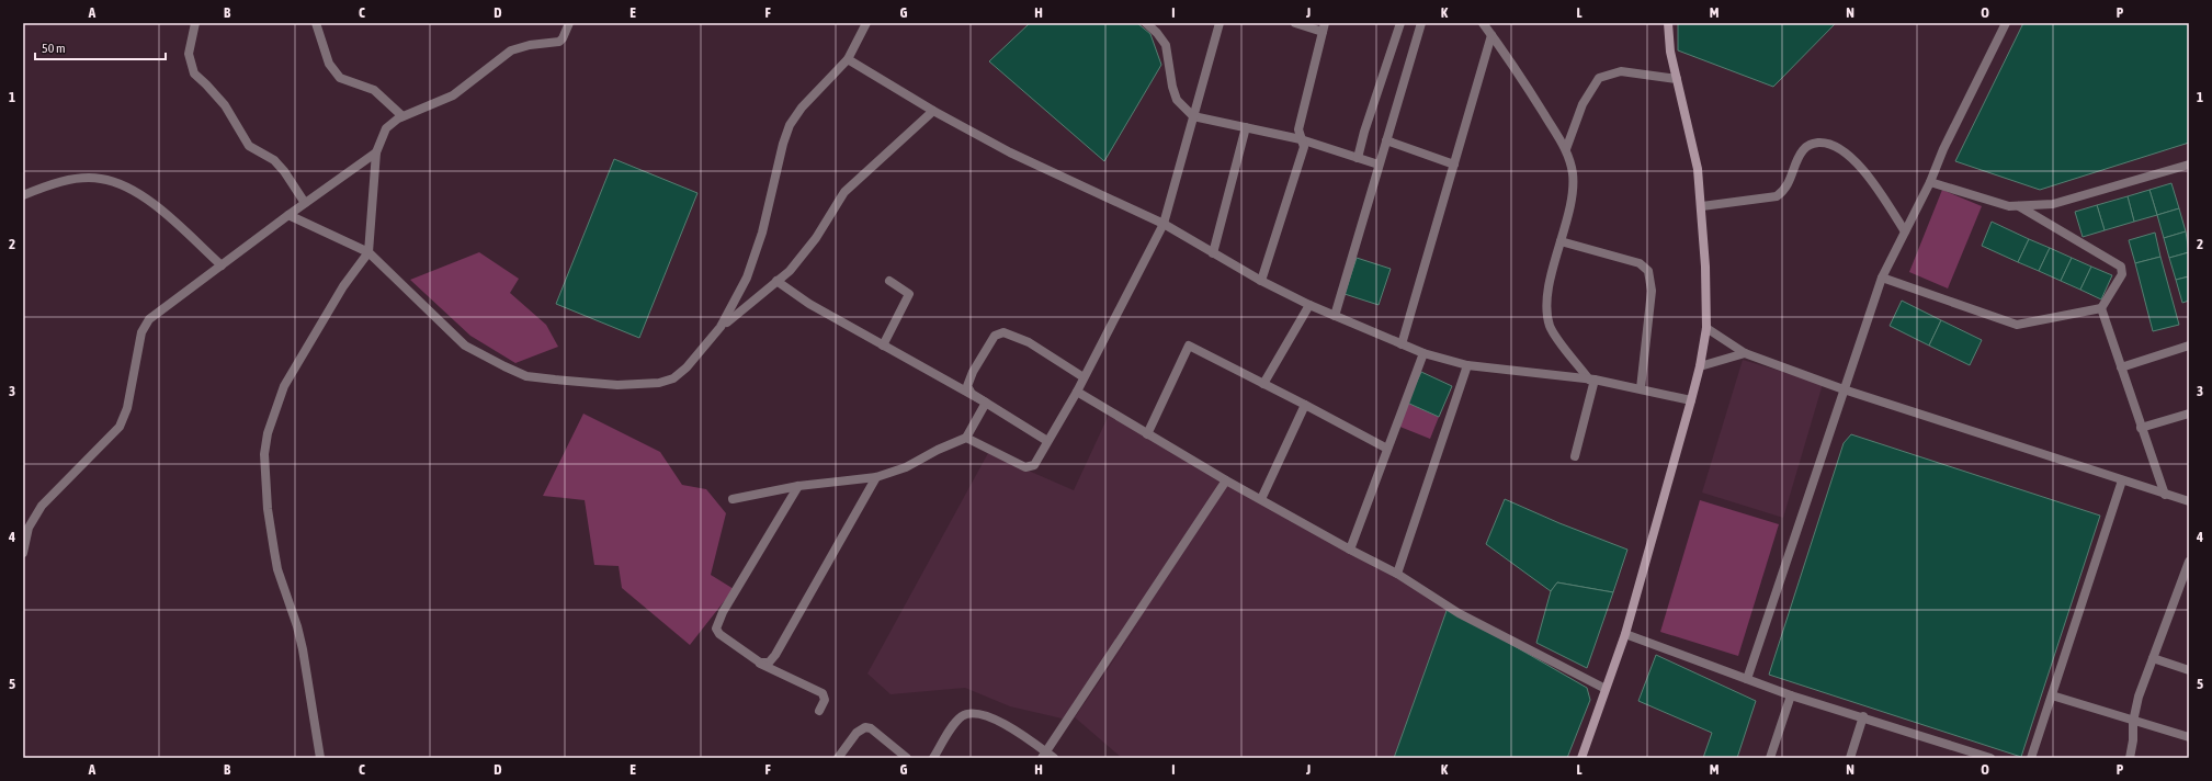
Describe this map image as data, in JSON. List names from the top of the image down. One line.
{"scale_bar":"50 m","grid":{"columns":["A","B","C","D","E","F","G","H","I","J","K","L","M","N","O","P"],"rows":["1","2","3","4","5"]}}
